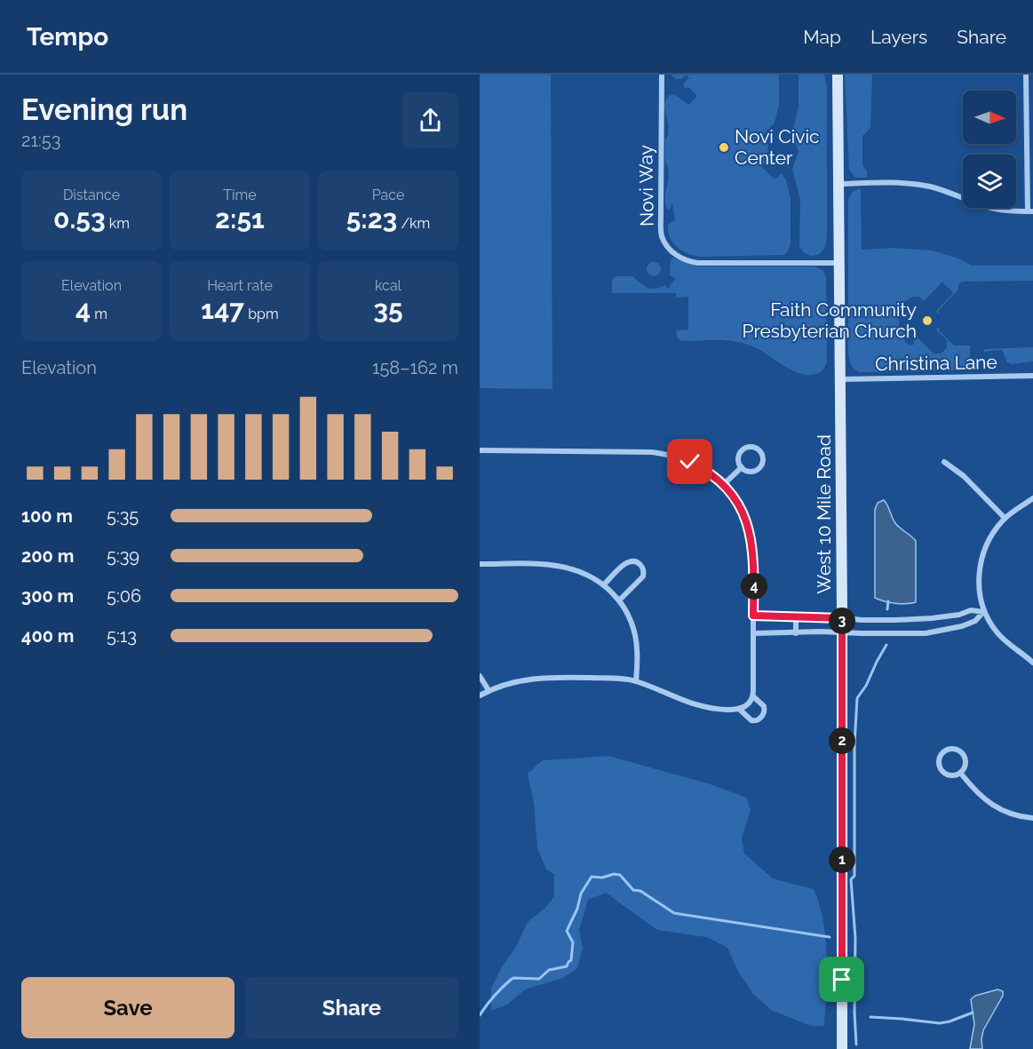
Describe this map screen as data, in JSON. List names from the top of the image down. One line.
{"streets":{"main road":["West 10 Mile Road"],"street":["Novi Way","Christina Lane"]},"crossings":[["Novi Way","West 10 Mile Road"],["Christina Lane","West 10 Mile Road"]],"places":["Novi Civic Center","Faith Community Presbyterian Church"],"north":"right","page":{"header":"Tempo","nav":["Map","Layers","Share"],"heading":["Evening run","21:53"],"stats":[["Distance","0.53 km"],["Time","2:51"],["Pace","5:23 /km"],["Elevation","4 m"],["Heart rate","147 bpm"],["kcal","35"]],"chart":["Elevation","158–162 m"],"list":[{"name":"100 m","note":"5:35"},{"name":"200 m","note":"5:39"},{"name":"300 m","note":"5:06"},{"name":"400 m","note":"5:13"}],"pins":["4","3","2","1"],"buttons":["Save","Share"]}}
